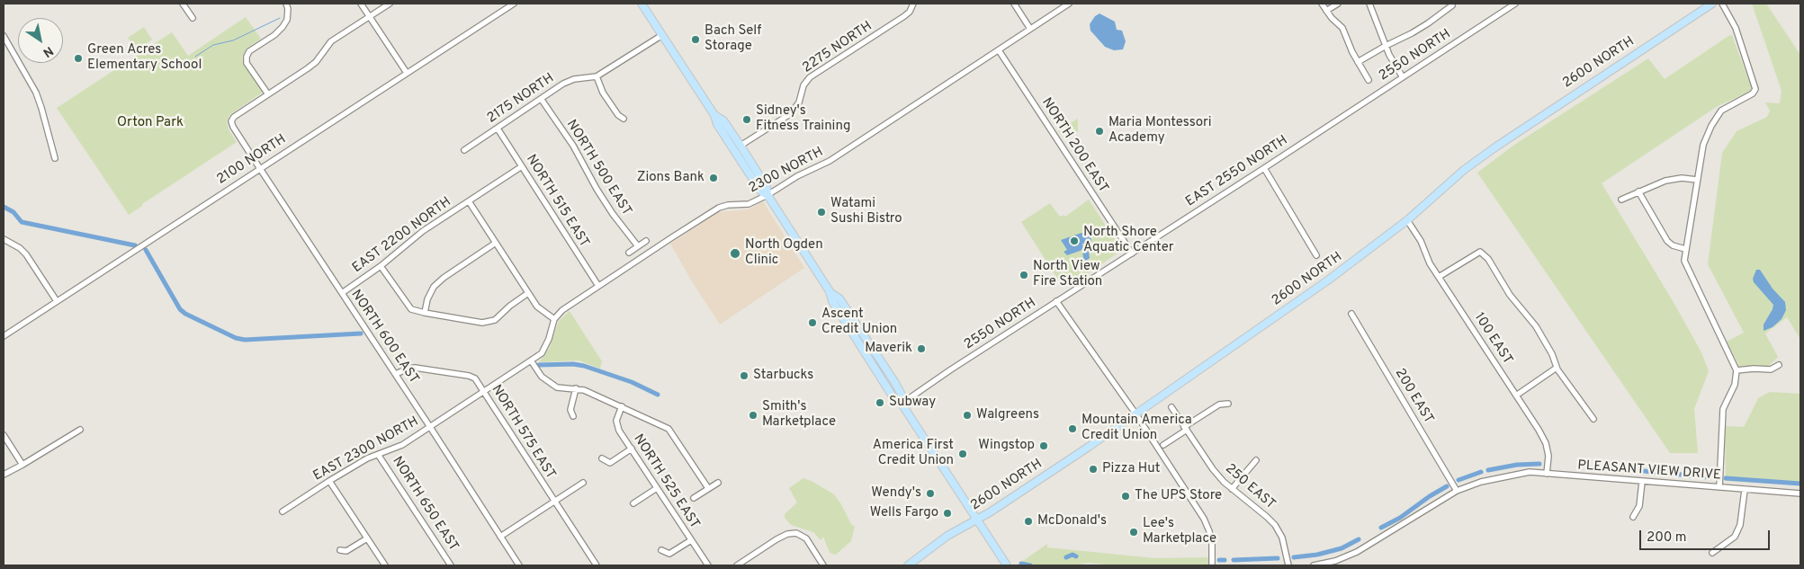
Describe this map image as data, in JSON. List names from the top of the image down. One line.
{"streets":{"main road":["2600 NORTH"],"street":["2275 NORTH","2550 NORTH","2175 NORTH","NORTH 200 EAST","2100 NORTH","NORTH 500 EAST","2300 NORTH","EAST 2550 NORTH","NORTH 515 EAST","EAST 2200 NORTH","NORTH 600 EAST","100 EAST","200 EAST","NORTH 575 EAST","EAST 2300 NORTH","PLEASANT VIEW DRIVE","NORTH 525 EAST","250 EAST","NORTH 650 EAST"]},"crossings":[["2550 NORTH","NORTH 200 EAST"],["2550 NORTH","EAST 2550 NORTH"],["2600 NORTH","100 EAST"],["2175 NORTH","NORTH 500 EAST"],["2175 NORTH","NORTH 515 EAST"],["NORTH 200 EAST","2300 NORTH"],["2100 NORTH","NORTH 600 EAST"],["2300 NORTH","NORTH 515 EAST"],["2300 NORTH","NORTH 575 EAST"],["2300 NORTH","EAST 2300 NORTH"],["NORTH 515 EAST","EAST 2200 NORTH"],["EAST 2200 NORTH","NORTH 600 EAST"],["NORTH 600 EAST","NORTH 575 EAST"],["NORTH 600 EAST","EAST 2300 NORTH"],["100 EAST","PLEASANT VIEW DRIVE"],["200 EAST","PLEASANT VIEW DRIVE"],["NORTH 575 EAST","EAST 2300 NORTH"],["EAST 2300 NORTH","NORTH 650 EAST"]],"parks":["Orton Park"],"places":["Bach Self Storage","Green Acres Elementary School","Sidney's Fitness Training","Maria Montessori Academy","Zions Bank","Watami Sushi Bistro","North Shore Aquatic Center","North Ogden Clinic","North View Fire Station","Ascent Credit Union","Maverik","Starbucks","Subway","Smith's Marketplace","Walgreens","Mountain America Credit Union","Wingstop","America First Credit Union","Pizza Hut","Wendy's","The UPS Store","Wells Fargo","McDonald's","Lee's Marketplace"],"scale_bar":"200 m","north":"bottom right"}
